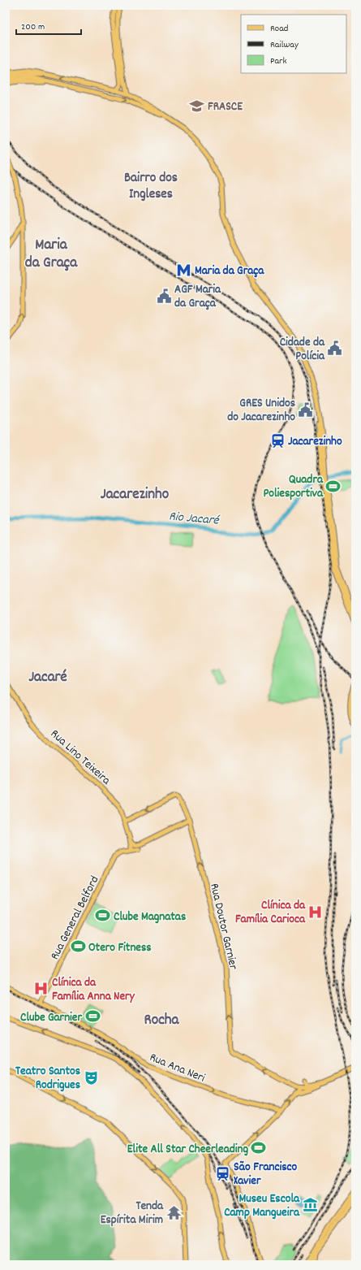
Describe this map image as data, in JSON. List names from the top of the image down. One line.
{"streets":{"main road":["Rua Lino Teixeira","Rua General Belford","Rua Doutor Garnier","Rua Ana Neri"]},"crossings":[["Rua Lino Teixeira","Rua General Belford"],["Rua Lino Teixeira","Rua Doutor Garnier"],["Rua General Belford","Rua Ana Neri"]],"one_way":["Rua Doutor Garnier","Rua Ana Neri"],"districts":["Bairro dos Ingleses","Maria da Graça","Jacarezinho","Jacaré","Rocha"],"water":["Rio Jacaré"],"places":{"school or university":["FRASCE"],"metro station":["Maria da Graça"],"public building":["AGF Maria da Graça","Cidade da Polícia","GRES Unidos do Jacarezinho"],"station":["Jacarezinho","São Francisco Xavier"],"sports":["Quadra Poliesportiva","Clube Magnatas","Otero Fitness","Clube Garnier","Elite All Star Cheerleading"],"hospital":["Clínica da Família Carioca","Clínica da Família Anna Nery"],"theatre":["Teatro Santos Rodrigues"],"museum":["Museu Escola Camp Mangueira"],"temple":["Tenda Espírita Mirim"]},"legend":["Road","Railway","Park"],"scale_bar":"200 m"}
